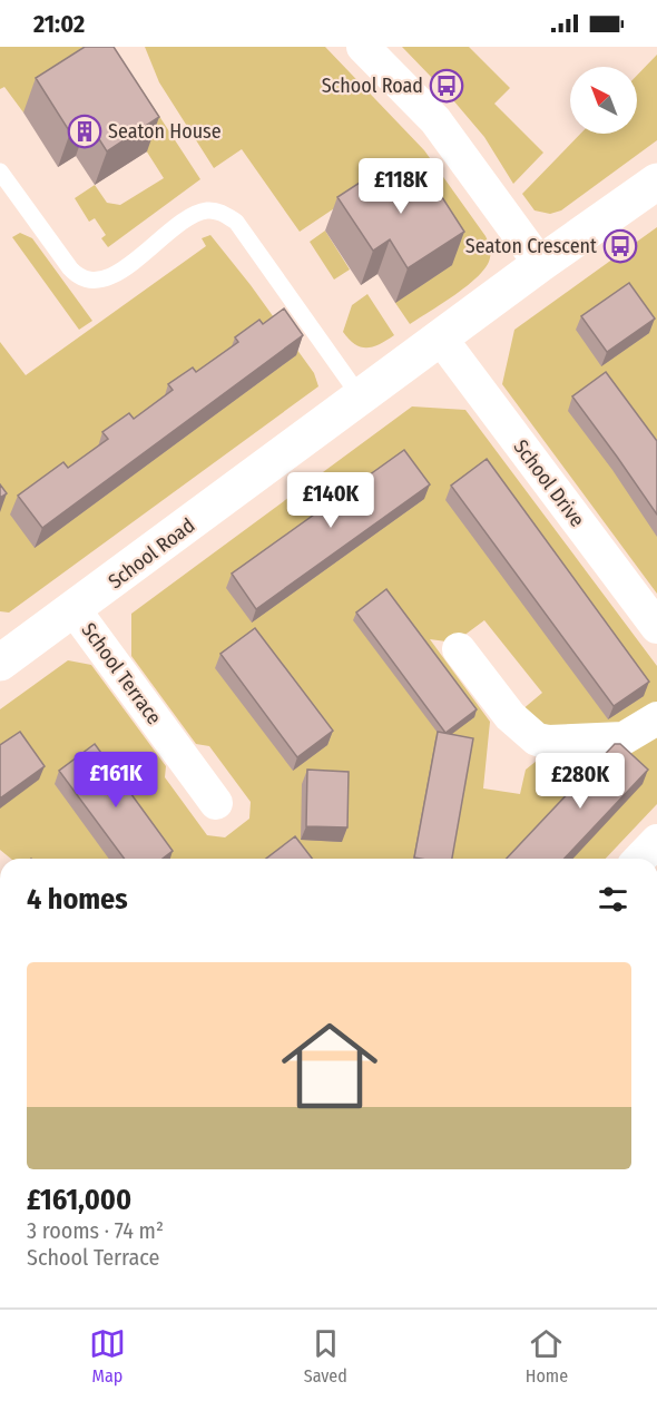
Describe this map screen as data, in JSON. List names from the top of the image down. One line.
{"streets":{"street":["School Drive","School Road","School Terrace"]},"crossings":[["School Drive","School Road"],["School Road","School Terrace"]],"places":{"bus stop":["School Road","Seaton Crescent"],"building":["Seaton House"]},"north":"top left","page":{"status":"21:02","price":["£118K","£140K","£161K","£280K"],"heading":"4 homes","list":[{"name":"£161,000","note":"3 rooms · 74 m² · School Terrace"}],"tabs":["Map","Saved","Home"]}}
